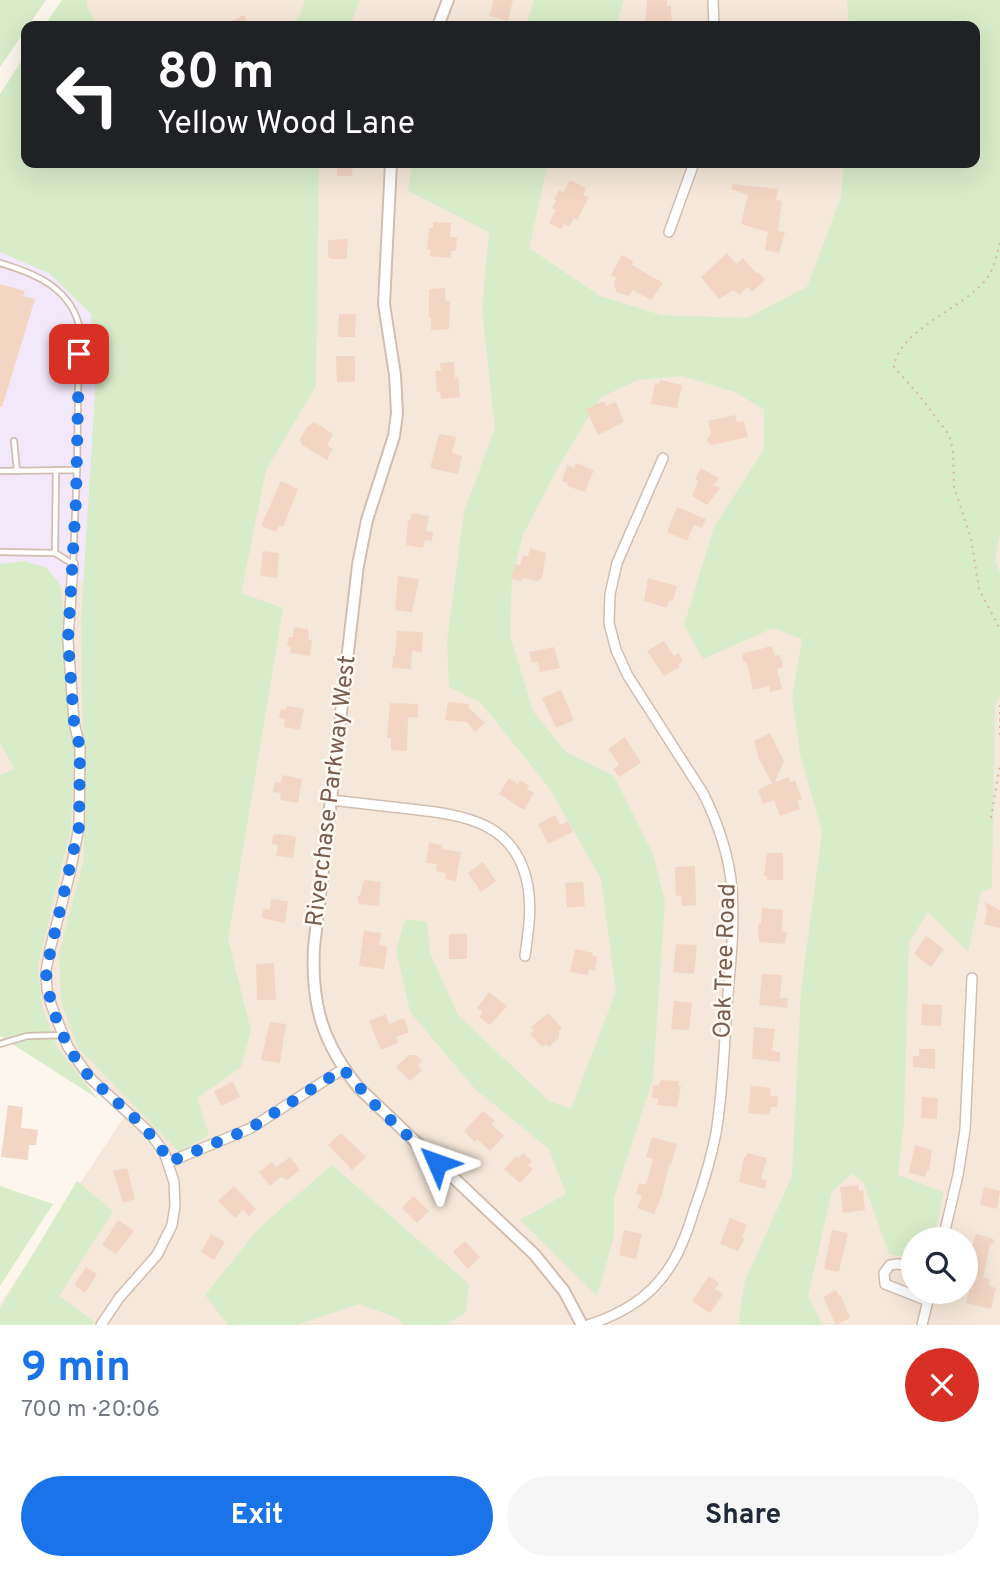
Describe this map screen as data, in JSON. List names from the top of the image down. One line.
{"streets":{"street":["Riverchase Parkway West","Oak Tree Road"]},"page":{"turn":["80 m","Yellow Wood Lane"],"heading":["9 min","700 m · 20:06"],"buttons":["Exit","Share"]}}
